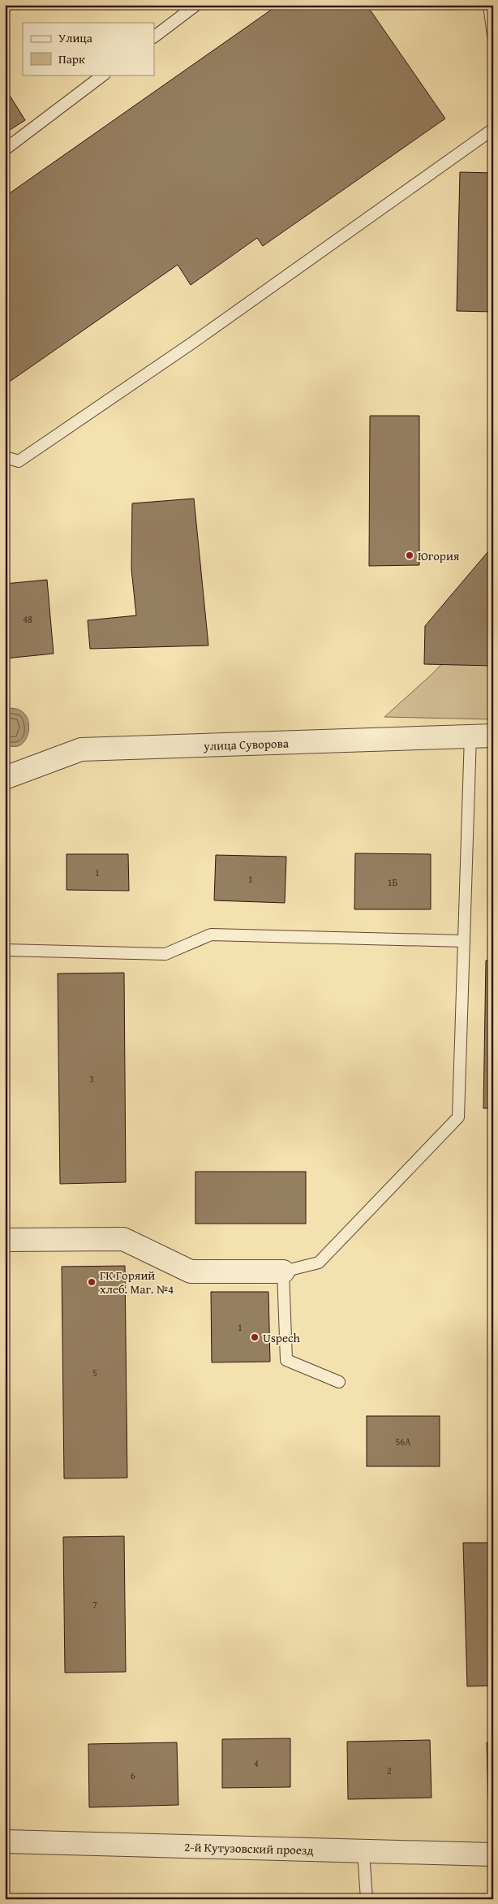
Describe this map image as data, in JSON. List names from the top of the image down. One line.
{"streets":{"street":["улица Суворова","2-й Кутузовский проезд"]},"places":["Югория","ГК Горяий хлеб. Маг. №4","Uspech"],"house_numbers":["48","1","1","1Б","3","1","5","56А","7","4","2","6"],"legend":["Улица","Парк"]}
